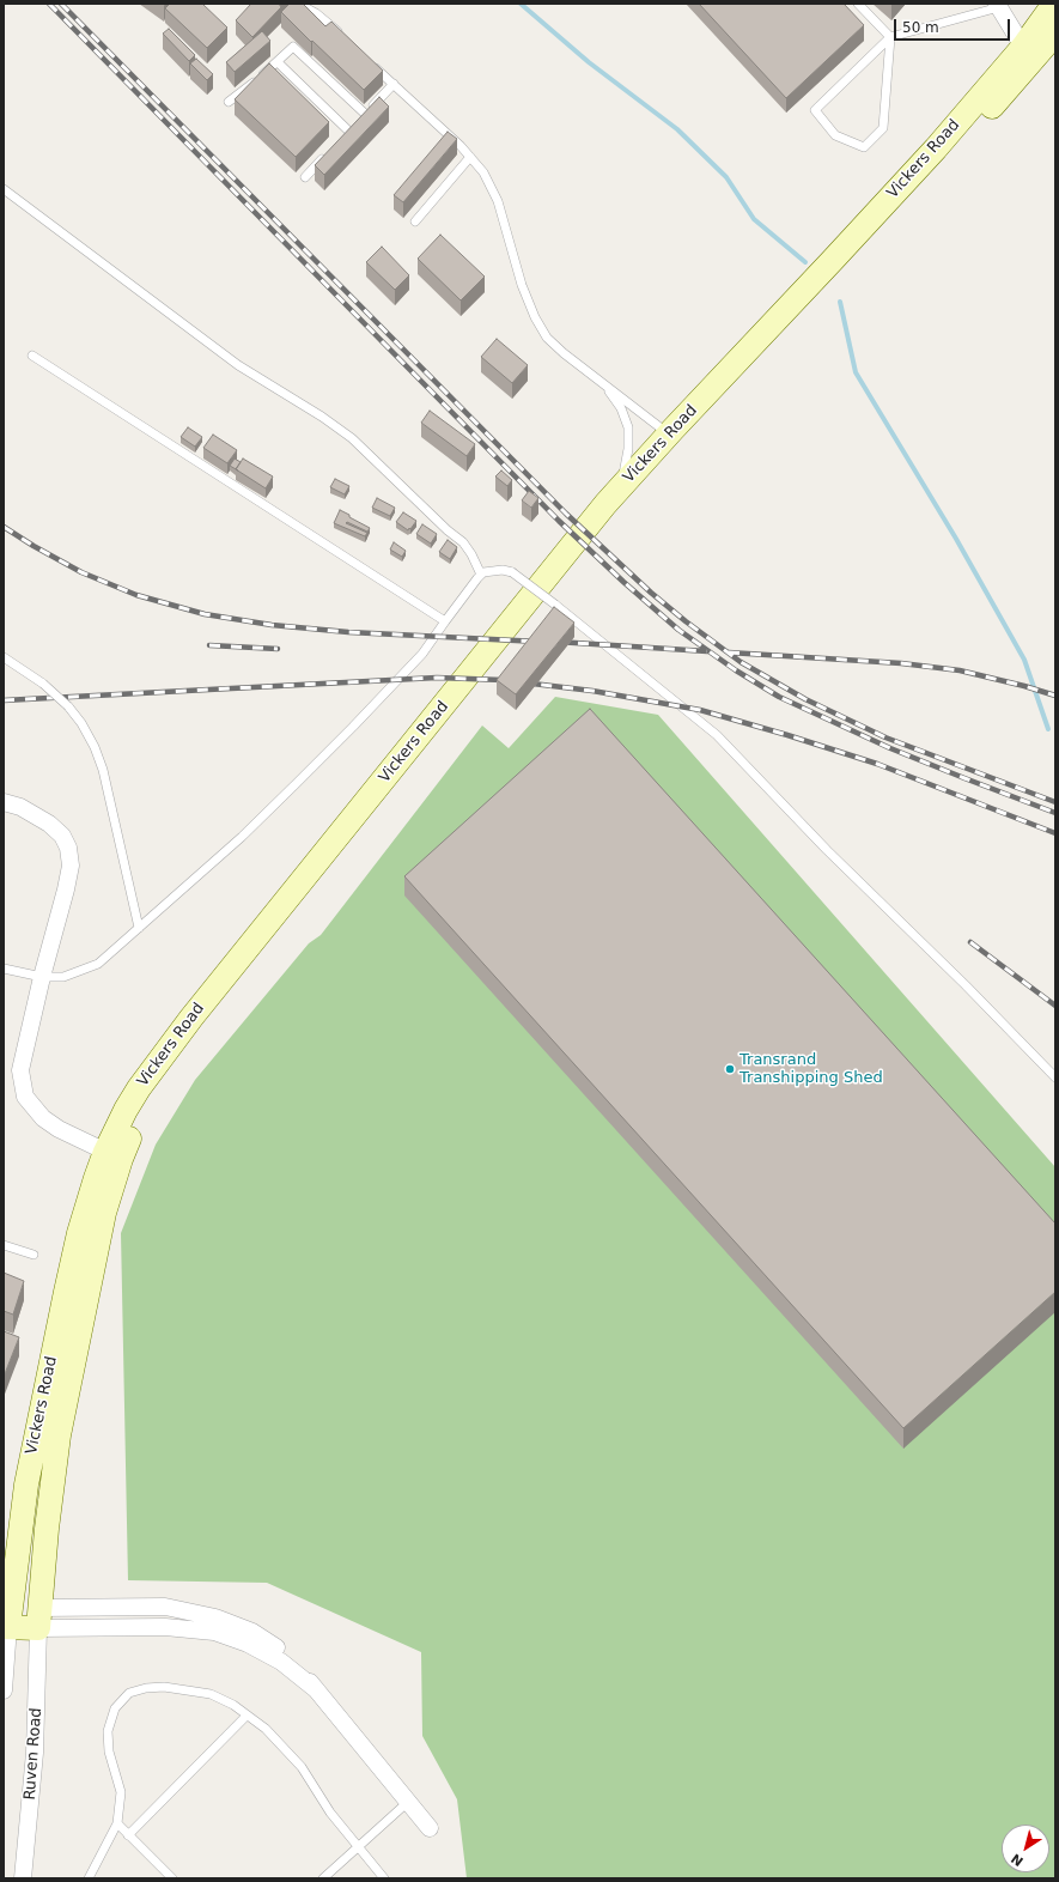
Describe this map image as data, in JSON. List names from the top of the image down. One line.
{"streets":{"main road":["Vickers Road"],"street":["Ruven Road"]},"crossings":[["Vickers Road","Ruven Road"]],"places":["Transrand Transhipping Shed"],"scale_bar":"50 m","north":"bottom left"}
